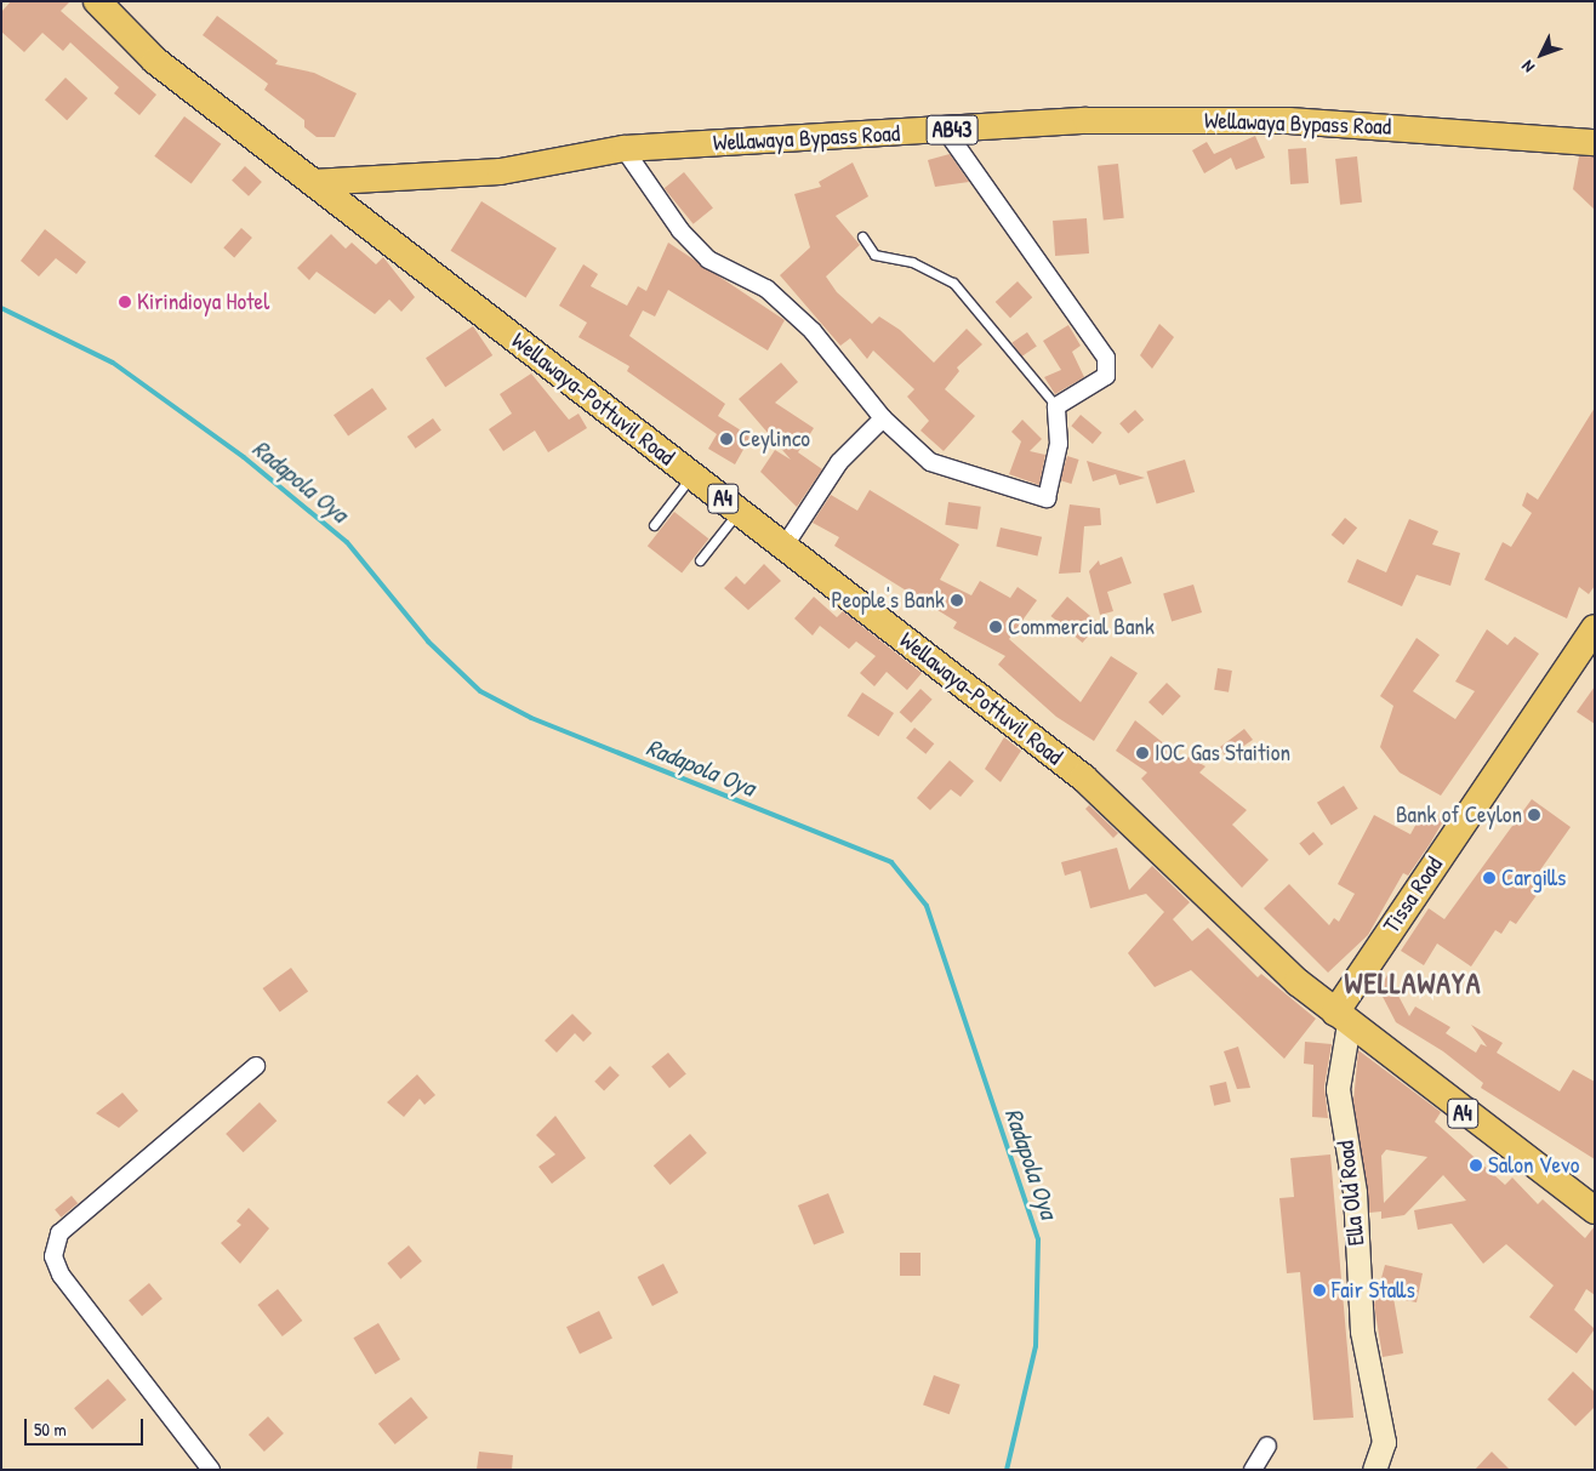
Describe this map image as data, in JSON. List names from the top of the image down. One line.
{"streets":{"highway":["Wellawaya-Pottuvil Road","A4","Tissa Road"],"main road":["Wellawaya Bypass Road","AB43","Ella Old Road"]},"crossings":[["Wellawaya Bypass Road","Wellawaya-Pottuvil Road"],["Wellawaya-Pottuvil Road","Tissa Road"],["Wellawaya-Pottuvil Road","Ella Old Road"],["Tissa Road","Ella Old Road"]],"districts":["WELLAWAYA"],"water":["Radapola Oya"],"places":["Kirindioya Hotel","Ceylinco","People's Bank","Commercial Bank","IOC Gas Staition","Bank of Ceylon","Cargills","Salon Vevo","Fair Stalls"],"scale_bar":"50 m","north":"bottom left"}
